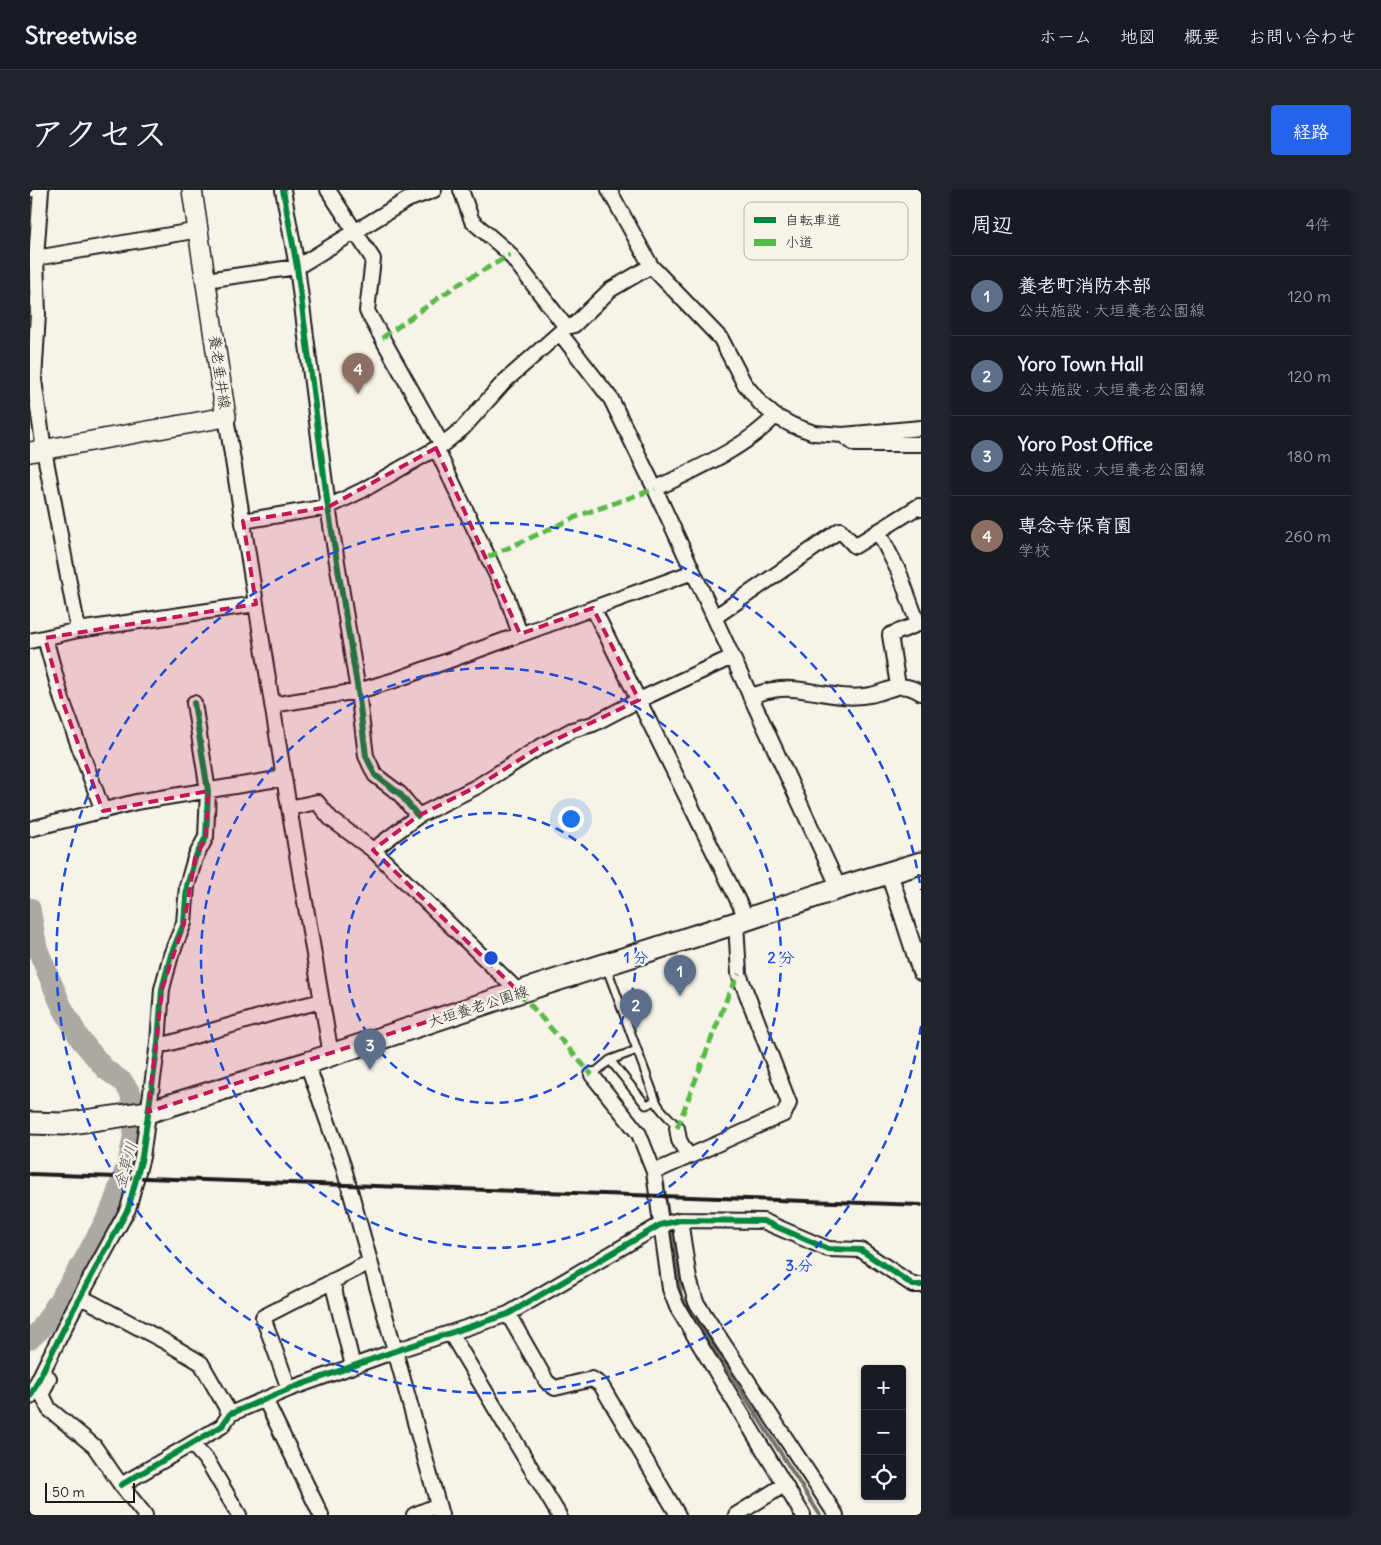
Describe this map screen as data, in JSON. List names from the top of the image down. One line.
{"streets":{"main road":["養老垂井線","大垣養老公園線"]},"water":["金草川"],"legend":["自転車道","小道"],"scale_bar":"50 m","page":{"header":"Streetwise","nav":["ホーム","地図","概要","お問い合わせ"],"title":"アクセス","buttons":"経路","heading":["周辺","4件"],"list":[{"mark":"1","name":"養老町消防本部","note":"公共施設 · 大垣養老公園線","value":"120 m"},{"mark":"2","name":"Yoro Town Hall","note":"公共施設 · 大垣養老公園線","value":"120 m"},{"mark":"3","name":"Yoro Post Office","note":"公共施設 · 大垣養老公園線","value":"180 m"},{"mark":"4","name":"専念寺保育園","note":"学校","value":"260 m"}],"pins":["4","1","2","3"],"map_buttons":["+","−"],"scale":"50 m"},"rings":["1 分","2 分","3 分"]}
